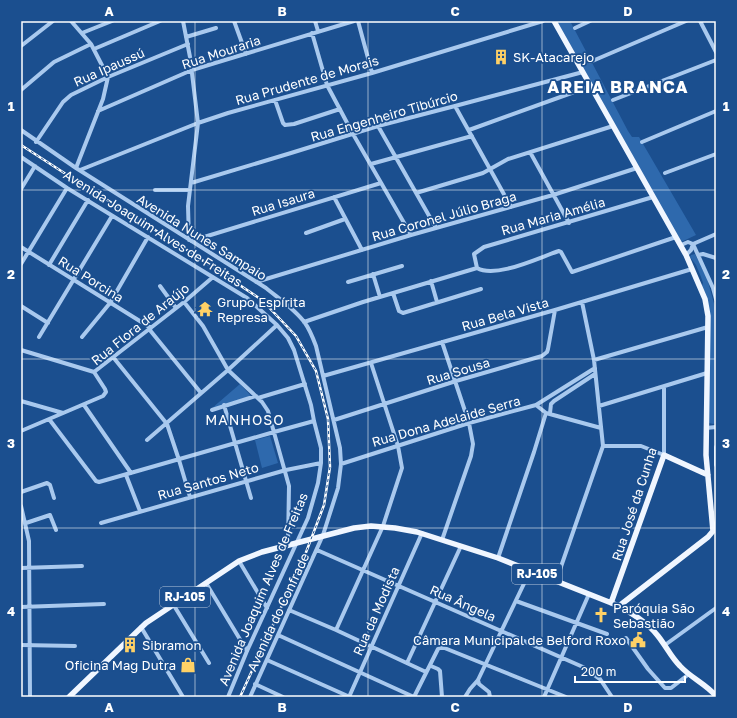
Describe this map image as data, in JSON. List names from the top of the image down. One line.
{"streets":{"main road":["Rua José da Cunha","RJ-105"],"street":["Rua Mouraria","Rua Ipaussú","Rua Prudente de Morais","Rua Engenheiro Tibúrcio","Rua Isaura","Rua Coronel Júlio Braga","Rua Maria Amélia","Avenida Joaquim Alves de Freitas","Avenida Nunes Sampaio","Rua Porcina","Rua Bela Vista","Rua Flora de Araújo","Rua Sousa","Rua Dona Adelaide Serra","Rua Santos Neto","Rua Ângela","Rua da Modista","Avenida do Confrade"]},"crossings":[["Rua Ipaussú","Avenida Nunes Sampaio"],["Rua Prudente de Morais","Avenida Nunes Sampaio"],["Rua Isaura","Avenida Nunes Sampaio"],["Rua Coronel Júlio Braga","Avenida Nunes Sampaio"],["Avenida Joaquim Alves de Freitas","Rua Flora de Araújo"],["Avenida Joaquim Alves de Freitas","Rua Santos Neto"],["Avenida Joaquim Alves de Freitas","RJ-105"],["Avenida Nunes Sampaio","Rua Bela Vista"],["Avenida Nunes Sampaio","Rua Sousa"],["Avenida Nunes Sampaio","Rua Dona Adelaide Serra"],["Avenida Nunes Sampaio","RJ-105"],["Avenida Nunes Sampaio","Avenida do Confrade"],["Rua Porcina","Rua Flora de Araújo"],["Rua Bela Vista","Rua Sousa"],["Rua José da Cunha","RJ-105"],["RJ-105","Rua da Modista"],["RJ-105","Avenida do Confrade"],["Rua Ângela","Rua da Modista"],["Rua Ângela","Avenida do Confrade"]],"districts":["AREIA BRANCA","MANHOSO"],"places":{"building":["SK-Atacarejo","Sibramon"],"temple":["Grupo Espírita Represa"],"church":["Paróquia São Sebastião"],"public building":["Câmara Municipal de Belford Roxo"],"shop":["Oficina Mag Dutra"]},"scale_bar":"200 m","grid":{"columns":["A","B","C","D"],"rows":["1","2","3","4"]}}
